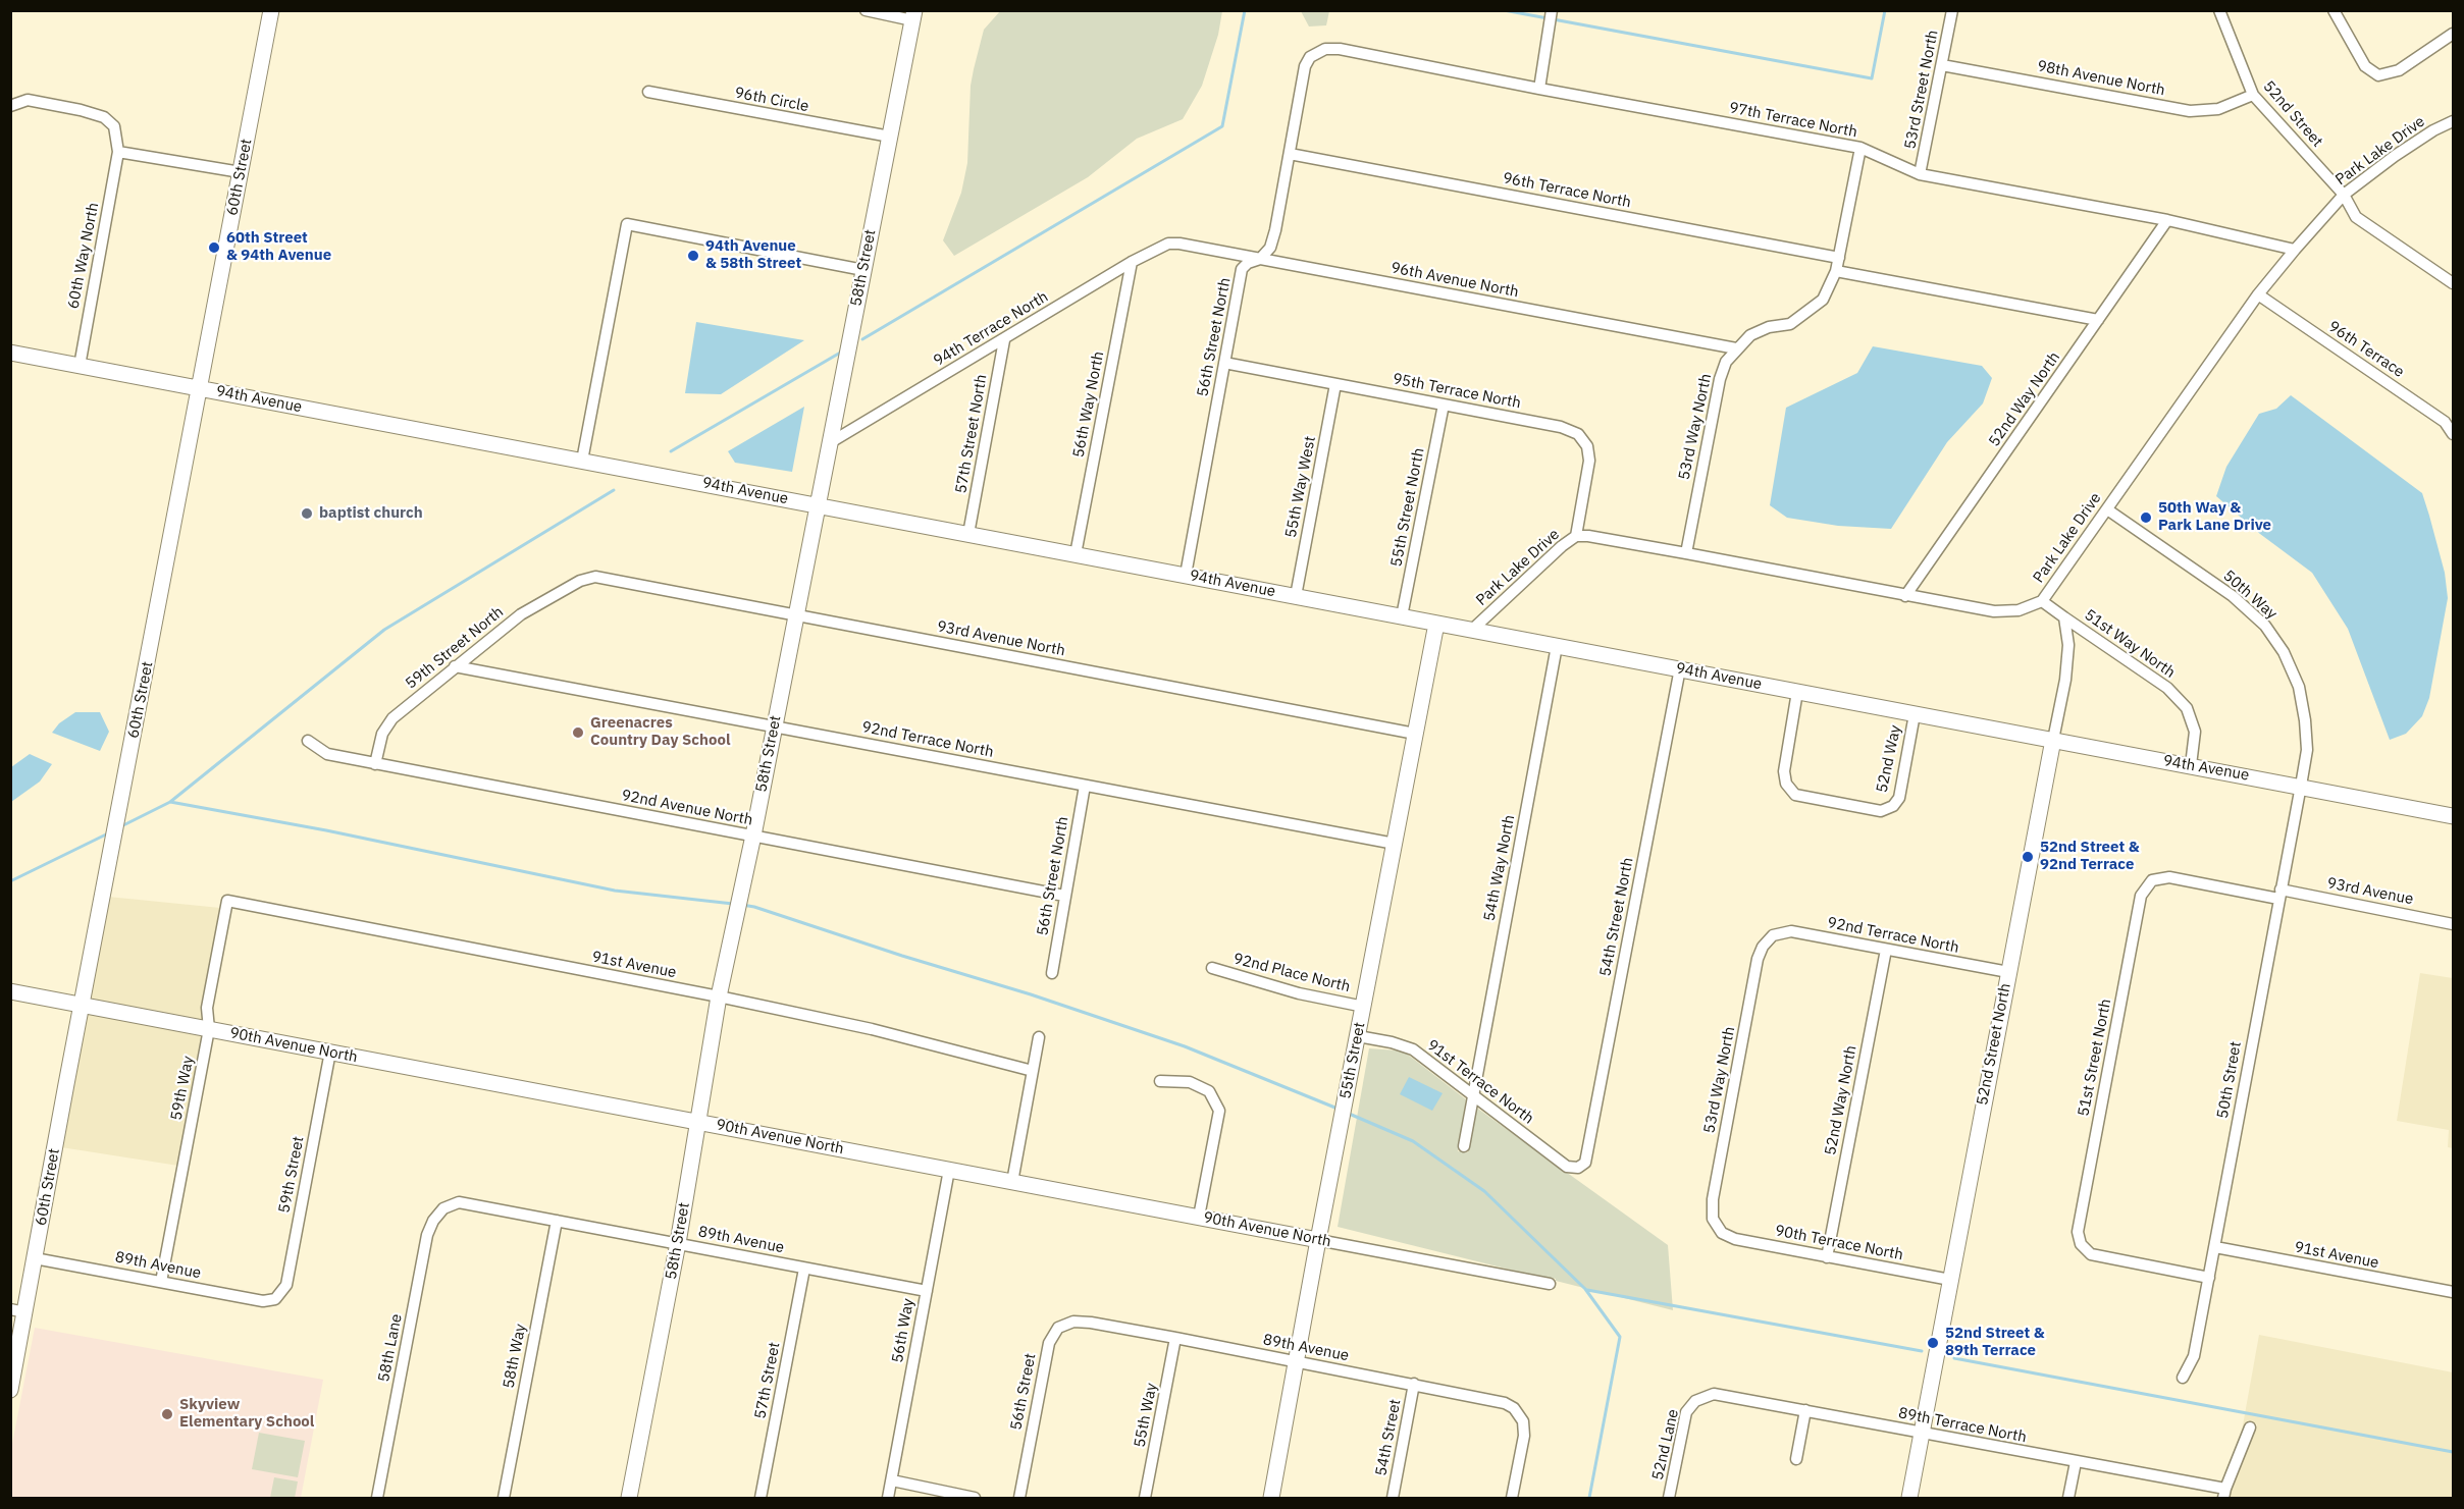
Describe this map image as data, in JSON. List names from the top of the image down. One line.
{"streets":{"street":["98th Avenue North","53rd Street North","96th Circle","52nd Street","97th Terrace North","Park Lake Drive","60th Street","96th Terrace North","60th Way North","58th Street","96th Avenue North","94th Terrace North","56th Street North","96th Terrace","95th Terrace North","94th Avenue","52nd Way North","56th Way North","53rd Way North","57th Street North","55th Way West","55th Street North","50th Way","93rd Avenue North","51st Way North","59th Street North","92nd Terrace North","52nd Way","92nd Avenue North","54th Way North","93rd Avenue","54th Street North","91st Avenue","92nd Place North","52nd Street North","90th Avenue North","51st Street North","55th Street","50th Street","91st Terrace North","59th Way","59th Street","89th Avenue","90th Terrace North","56th Way","58th Lane","58th Way","57th Street","56th Street","55th Way","89th Terrace North","54th Street","52nd Lane"]},"crossings":[["98th Avenue North","53rd Street North"],["98th Avenue North","52nd Street"],["53rd Street North","97th Terrace North"],["96th Circle","58th Street"],["52nd Street","Park Lake Drive"],["97th Terrace North","Park Lake Drive"],["97th Terrace North","56th Street North"],["97th Terrace North","52nd Way North"],["97th Terrace North","53rd Way North"],["Park Lake Drive","96th Terrace"],["Park Lake Drive","95th Terrace North"],["Park Lake Drive","94th Avenue"],["Park Lake Drive","52nd Way North"],["Park Lake Drive","53rd Way North"],["Park Lake Drive","50th Way"],["60th Street","94th Avenue"],["60th Street","90th Avenue North"],["60th Street","89th Avenue"],["96th Terrace North","56th Street North"],["96th Terrace North","53rd Way North"],["60th Way North","94th Avenue"],["58th Street","94th Terrace North"],["58th Street","94th Avenue"],["58th Street","93rd Avenue North"],["58th Street","92nd Terrace North"],["58th Street","92nd Avenue North"],["58th Street","91st Avenue"],["58th Street","90th Avenue North"],["58th Street","89th Avenue"],["96th Avenue North","94th Terrace North"],["96th Avenue North","56th Street North"],["96th Avenue North","53rd Way North"],["94th Terrace North","56th Way North"],["94th Terrace North","57th Street North"],["56th Street North","95th Terrace North"],["56th Street North","94th Avenue"],["56th Street North","92nd Terrace North"],["56th Street North","92nd Avenue North"],["95th Terrace North","55th Way West"],["95th Terrace North","55th Street North"],["94th Avenue","56th Way North"],["94th Avenue","57th Street North"],["94th Avenue","55th Way West"],["94th Avenue","55th Street North"],["94th Avenue","50th Way"],["94th Avenue","51st Way North"],["94th Avenue","52nd Way"],["94th Avenue","54th Way North"],["94th Avenue","54th Street North"],["94th Avenue","52nd Street North"],["94th Avenue","55th Street"],["94th Avenue","50th Street"],["52nd Way North","92nd Terrace North"],["52nd Way North","90th Terrace North"],["53rd Way North","92nd Terrace North"],["53rd Way North","90th Terrace North"],["50th Way","50th Street"],["93rd Avenue North","59th Street North"],["93rd Avenue North","55th Street"],["51st Way North","52nd Street North"],["59th Street North","92nd Terrace North"],["59th Street North","92nd Avenue North"],["92nd Terrace North","52nd Street North"],["92nd Terrace North","55th Street"],["54th Way North","91st Terrace North"],["93rd Avenue","51st Street North"],["93rd Avenue","50th Street"],["54th Street North","91st Terrace North"],["91st Avenue","50th Street"],["91st Avenue","59th Way"],["92nd Place North","55th Street"],["52nd Street North","90th Terrace North"],["52nd Street North","89th Terrace North"],["90th Avenue North","55th Street"],["90th Avenue North","59th Way"],["90th Avenue North","59th Street"],["90th Avenue North","56th Way"],["51st Street North","50th Street"],["55th Street","91st Terrace North"],["55th Street","89th Avenue"],["59th Way","89th Avenue"],["59th Street","89th Avenue"],["89th Avenue","56th Way"],["89th Avenue","58th Lane"],["89th Avenue","58th Way"],["89th Avenue","57th Street"],["89th Avenue","56th Street"],["89th Avenue","55th Way"],["89th Avenue","54th Street"],["89th Terrace North","52nd Lane"]],"places":["60th Street & 94th Avenue","94th Avenue & 58th Street","baptist church","50th Way & Park Lane Drive","Greenacres Country Day School","52nd Street & 92nd Terrace","52nd Street & 89th Terrace","Skyview Elementary School"]}
